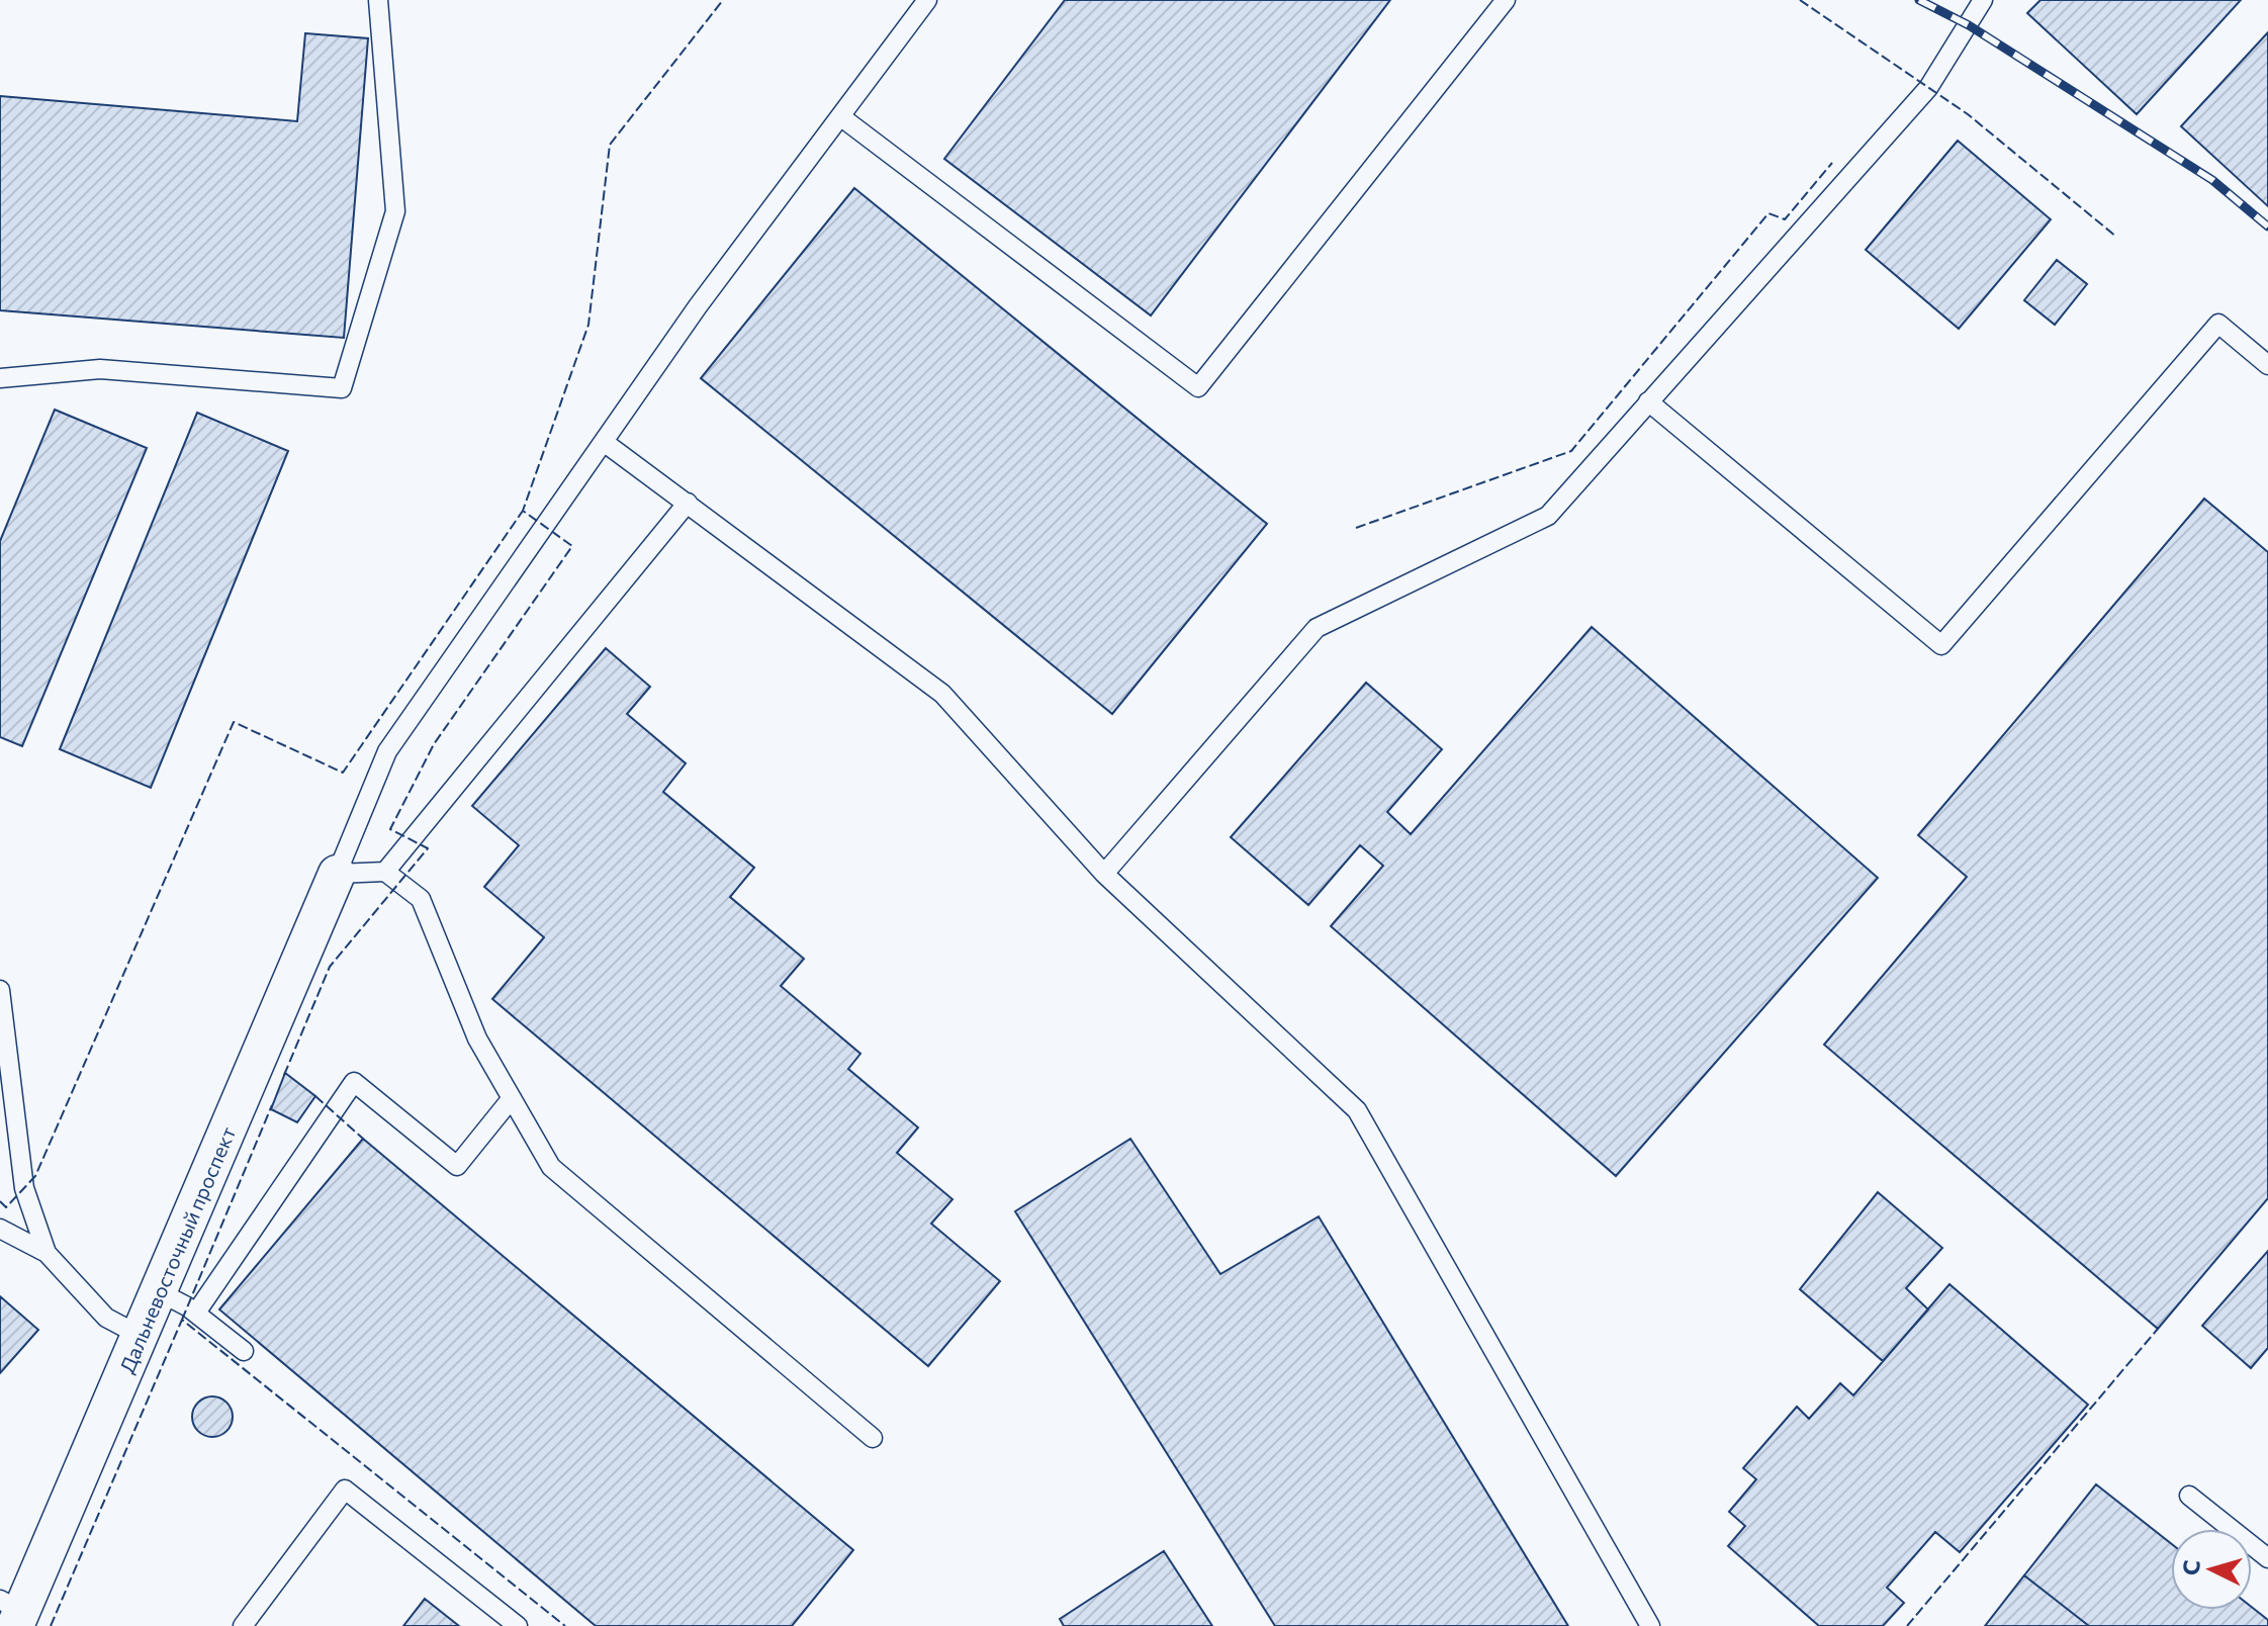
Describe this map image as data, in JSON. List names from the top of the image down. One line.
{"streets":{"street":["Дальневосточный проспект"]},"north":"left"}
